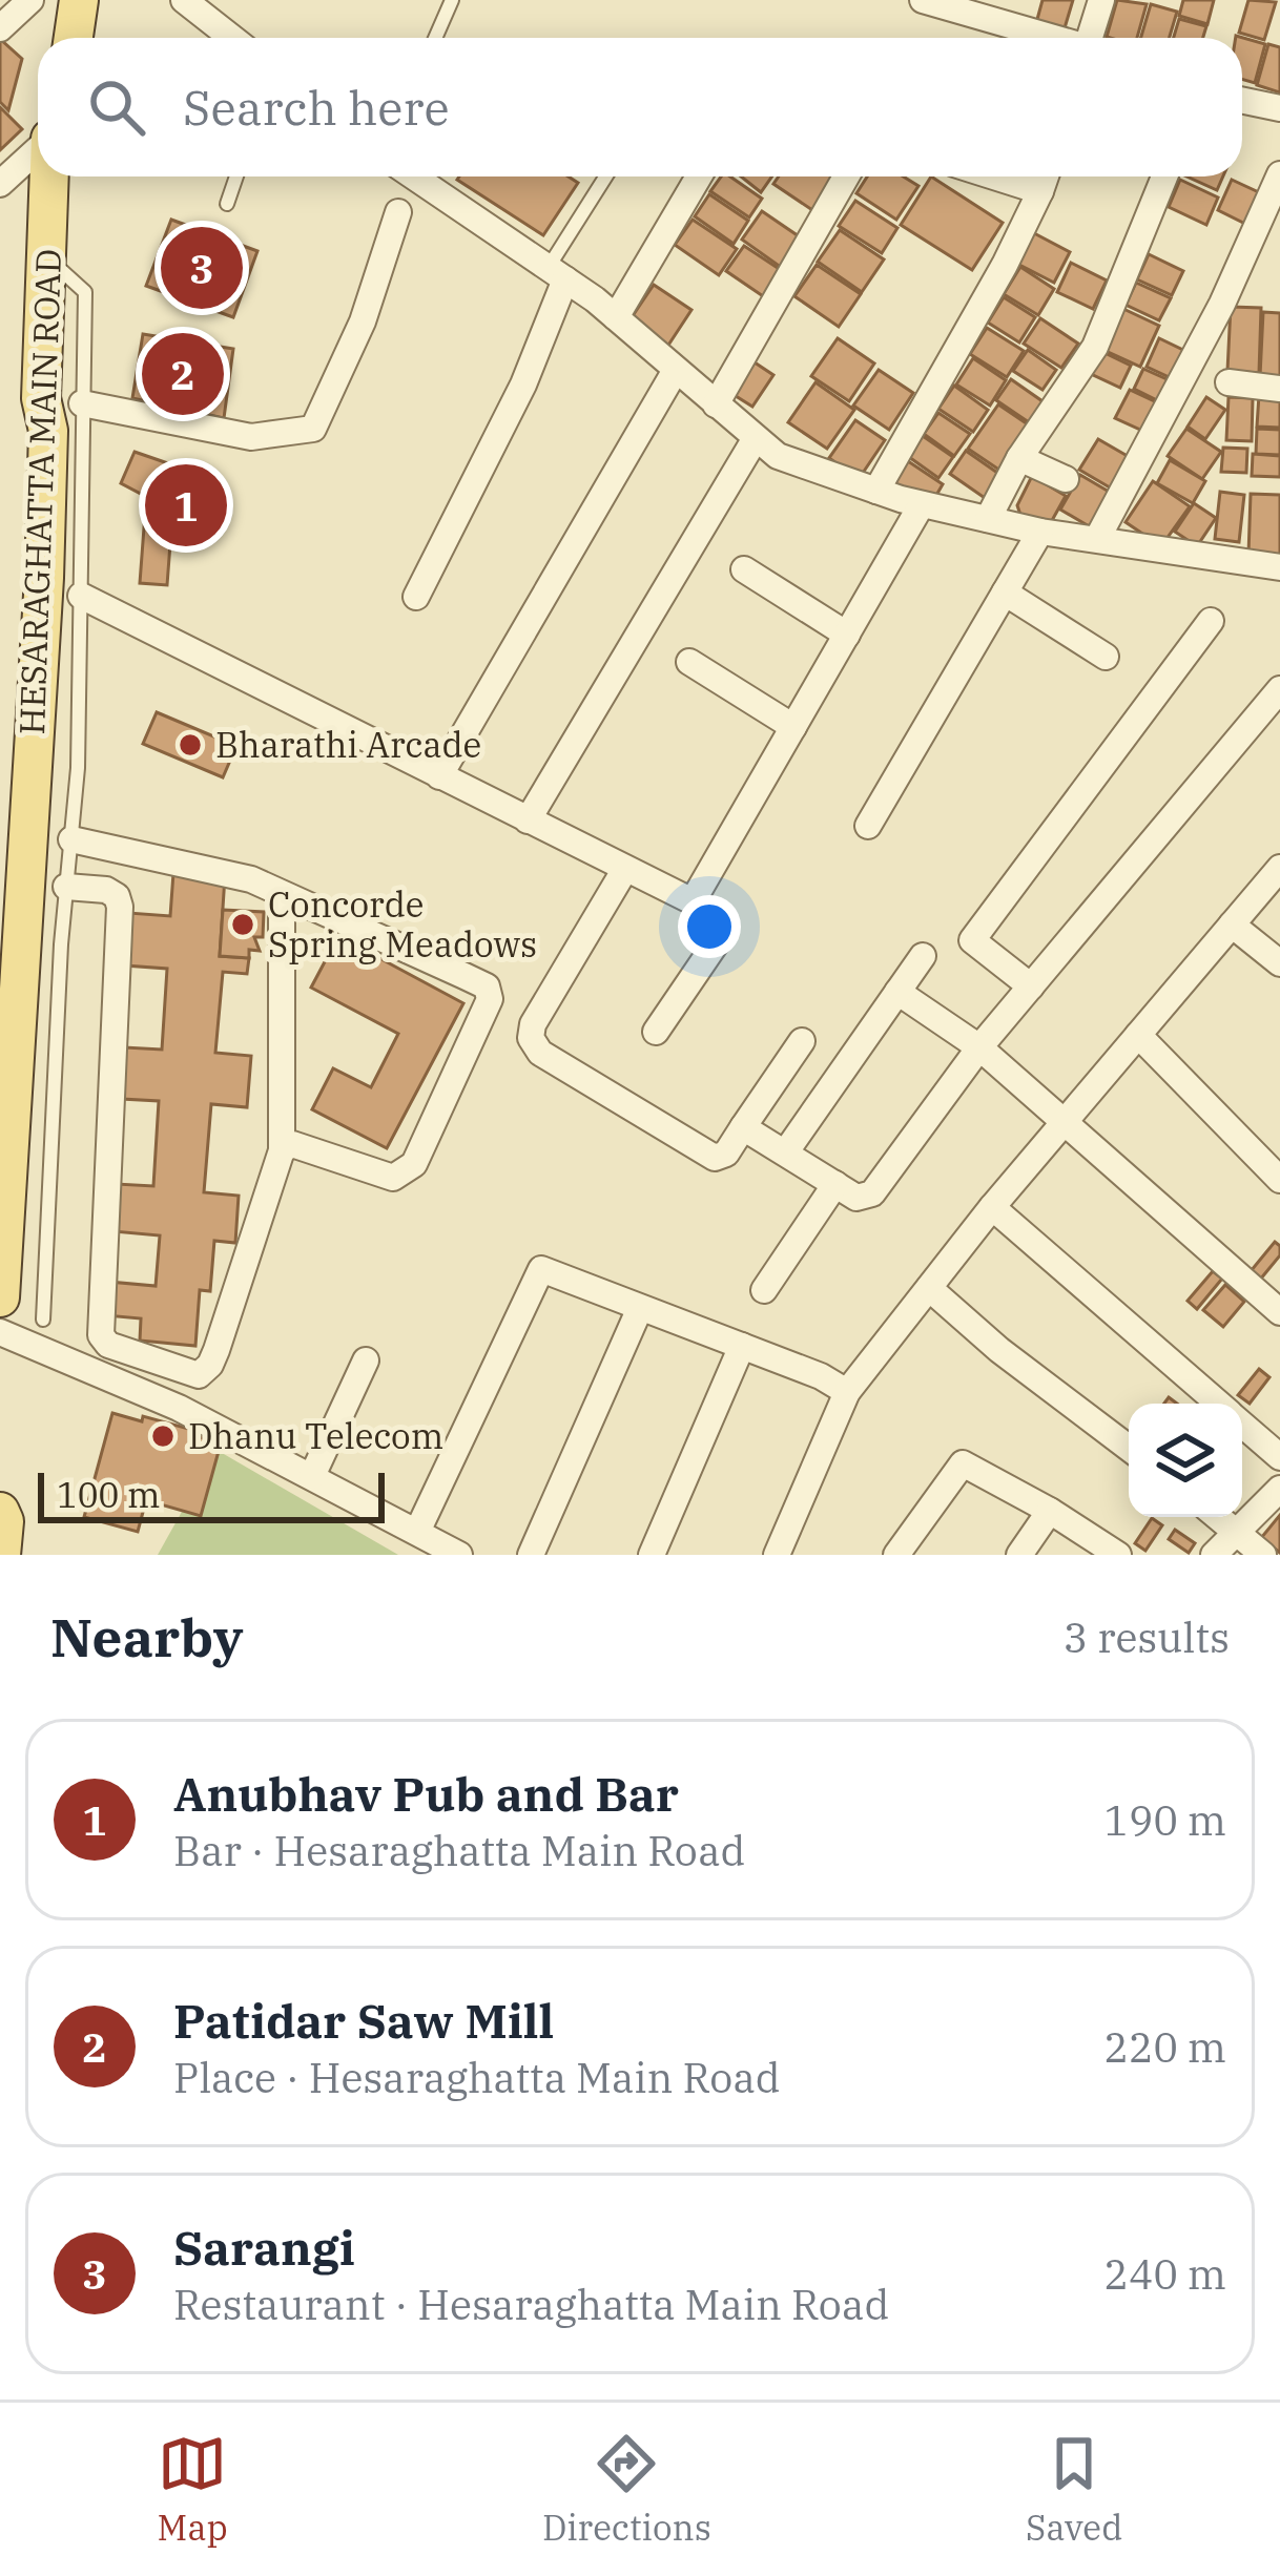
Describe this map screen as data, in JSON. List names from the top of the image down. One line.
{"streets":{"main road":["HESARAGHATTA MAIN ROAD"]},"places":["Bharathi Arcade","Concorde Spring Meadows","Dhanu Telecom"],"scale_bar":"100 m","page":{"search":"Search here","pins":["3","2","1"],"scale":"100 m","heading":["Nearby","3 results"],"list":[{"mark":"1","name":"Anubhav Pub and Bar","note":"Bar · Hesaraghatta Main Road","value":"190 m"},{"mark":"2","name":"Patidar Saw Mill","note":"Place · Hesaraghatta Main Road","value":"220 m"},{"mark":"3","name":"Sarangi","note":"Restaurant · Hesaraghatta Main Road","value":"240 m"}],"nav":["Map","Directions","Saved"]}}
